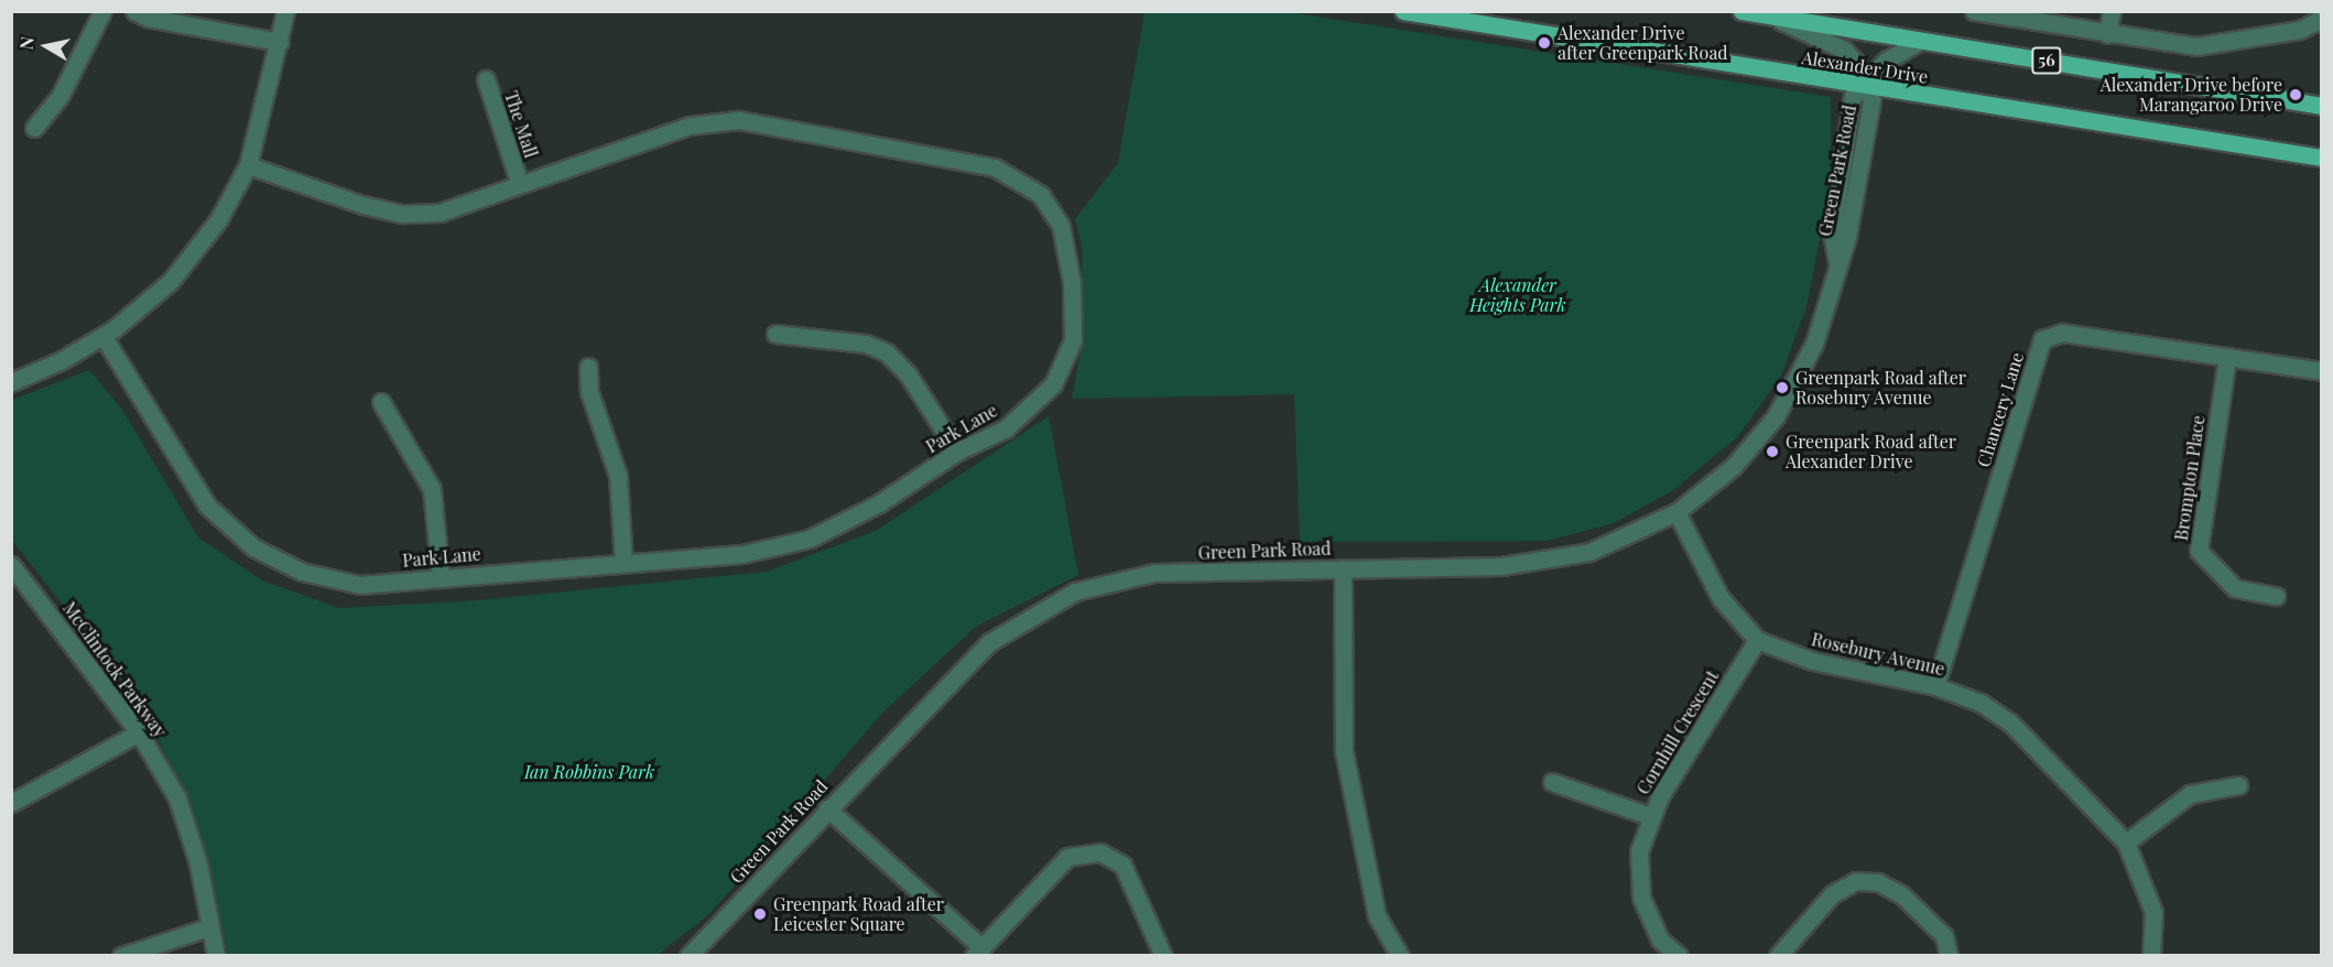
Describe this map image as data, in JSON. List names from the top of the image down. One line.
{"streets":{"main road":["56","Alexander Drive"],"street":["The Mall","Green Park Road","Chancery Lane","Park Lane","Brompton Place","Rosebury Avenue","McClintock Parkway","Cornhill Crescent"]},"crossings":[["Alexander Drive","Green Park Road"],["The Mall","Park Lane"],["Green Park Road","Rosebury Avenue"],["Chancery Lane","Brompton Place"],["Chancery Lane","Rosebury Avenue"],["Rosebury Avenue","Cornhill Crescent"]],"parks":["Alexander Heights Park","Ian Robbins Park"],"places":["Alexander Drive after Greenpark Road","Alexander Drive before Marangaroo Drive","Greenpark Road after Rosebury Avenue","Greenpark Road after Alexander Drive","Greenpark Road after Leicester Square"],"north":"left"}
